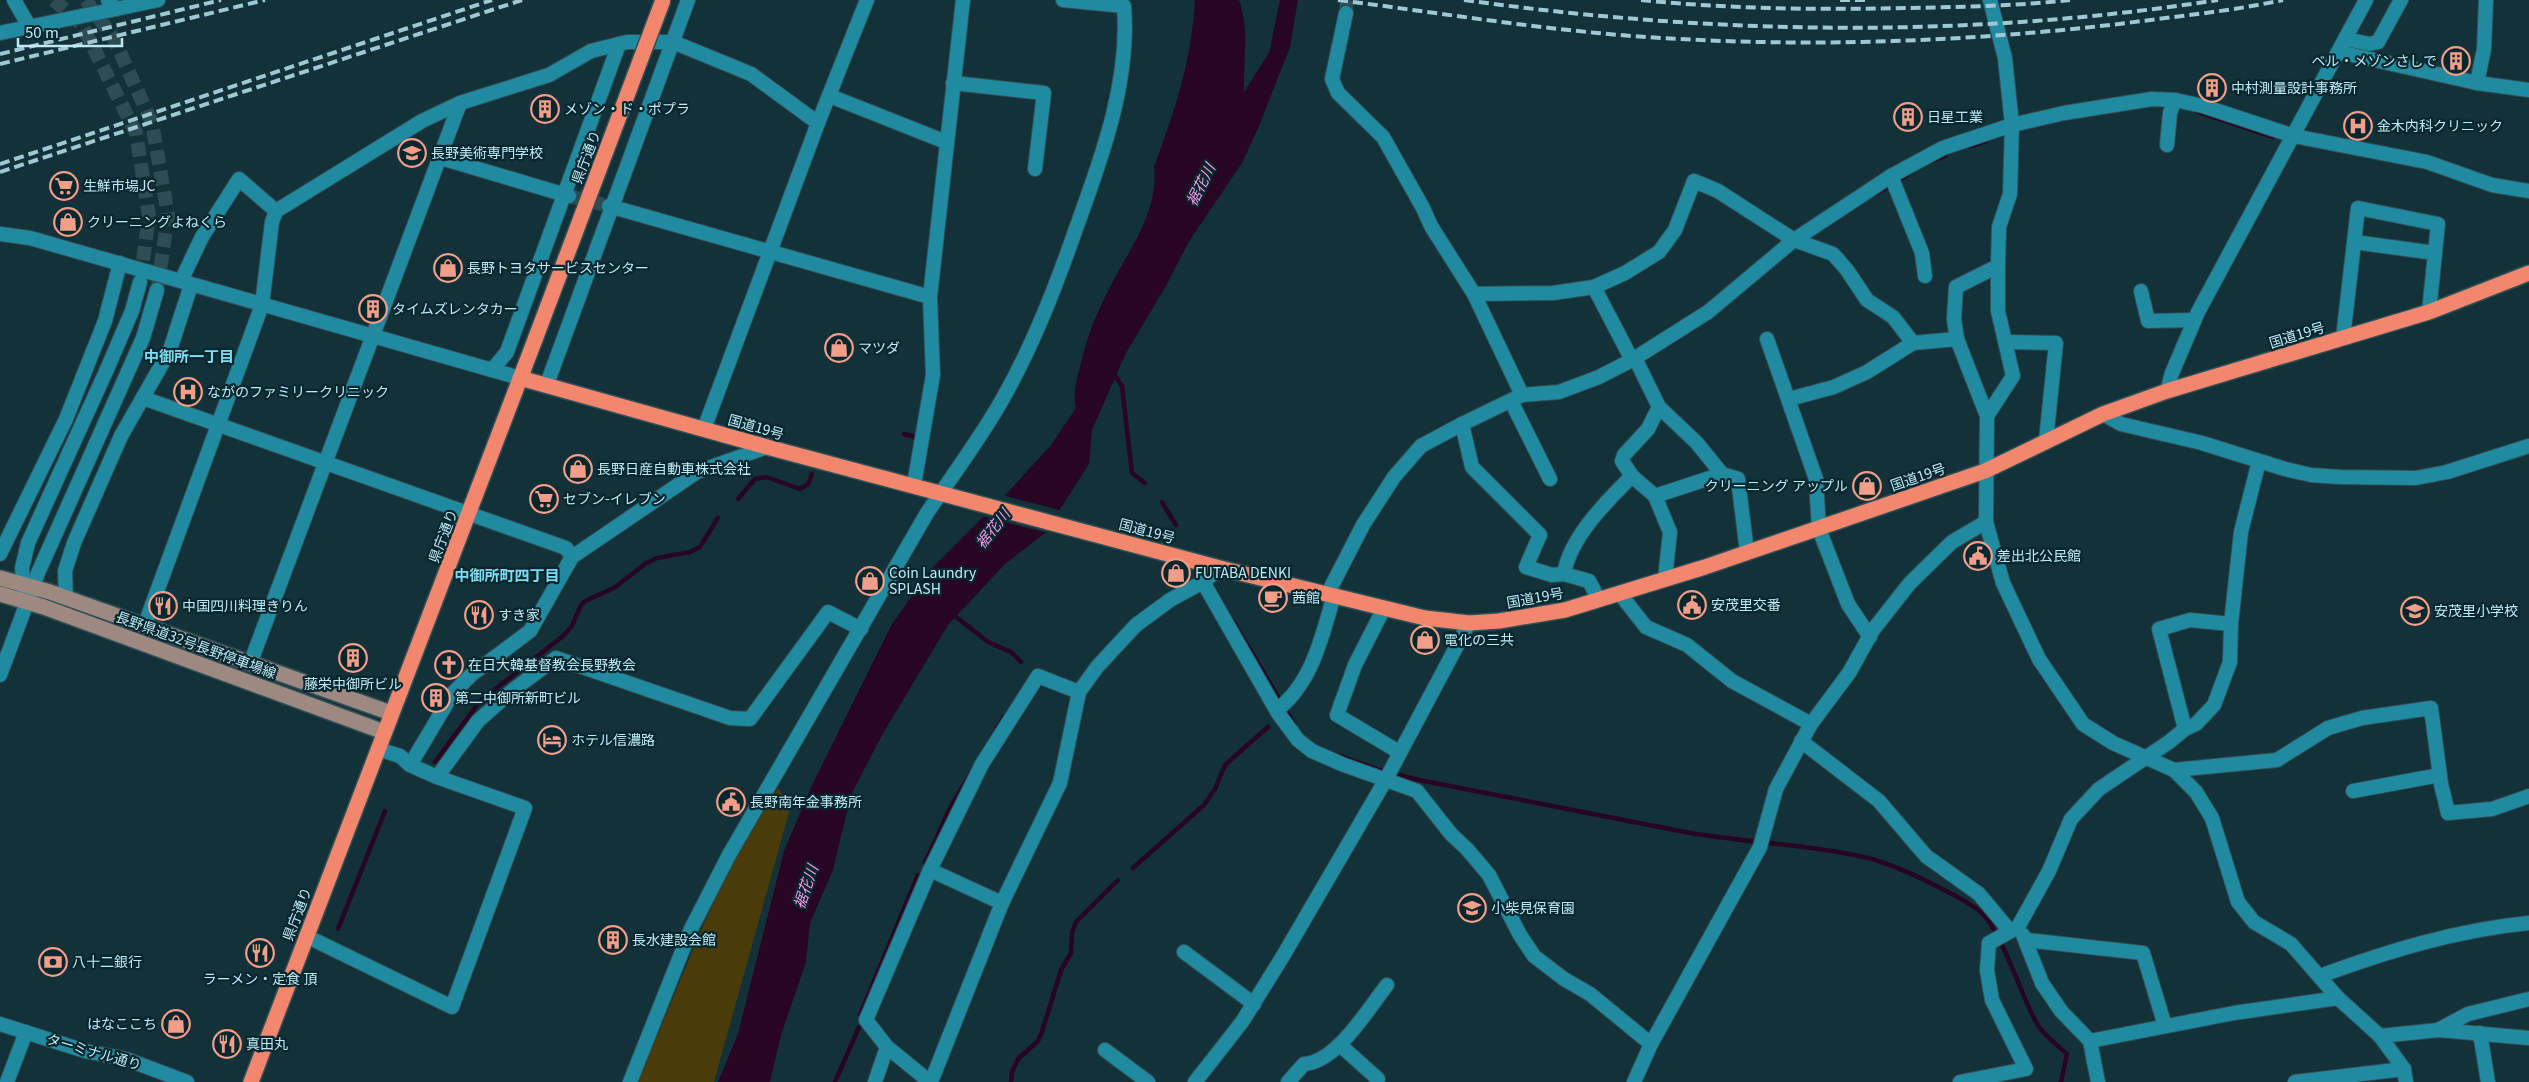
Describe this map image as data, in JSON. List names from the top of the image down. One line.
{"streets":{"highway":["県庁通り","国道19号"],"main road":["長野県道32号長野停車場線"],"street":["ターミナル通り"]},"crossings":[["県庁通り","国道19号"],["県庁通り","長野県道32号長野停車場線"]],"districts":["中御所一丁目","中御所町四丁目"],"water":["裾花川"],"places":{"building":["ベル・メゾンさしで","中村測量設計事務所","メゾン・ド・ポプラ","日星工業","タイムズレンタカー","藤栄中御所ビル","第二中御所新町ビル","長水建設会館"],"hospital":["金木内科クリニック","ながのファミリークリニック"],"school or university":["長野美術専門学校","安茂里小学校","小柴見保育園"],"supermarket":["生鮮市場JC","セブン-イレブン"],"shop":["クリーニングよねくら","長野トヨタサービスセンター","マツダ","長野日産自動車株式会社","クリーニング アップル","FUTABA DENKI","Coin Laundry SPLASH","電化の三共","はなここち"],"public building":["差出北公民館","安茂里交番","長野南年金事務所"],"cafe":["茜館"],"restaurant":["中国四川料理きりん","すき家","ラーメン・定食 頂","真田丸"],"church":["在日大韓基督教会長野教会"],"hotel":["ホテル信濃路"],"bank":["八十二銀行"]},"scale_bar":"50 m"}
